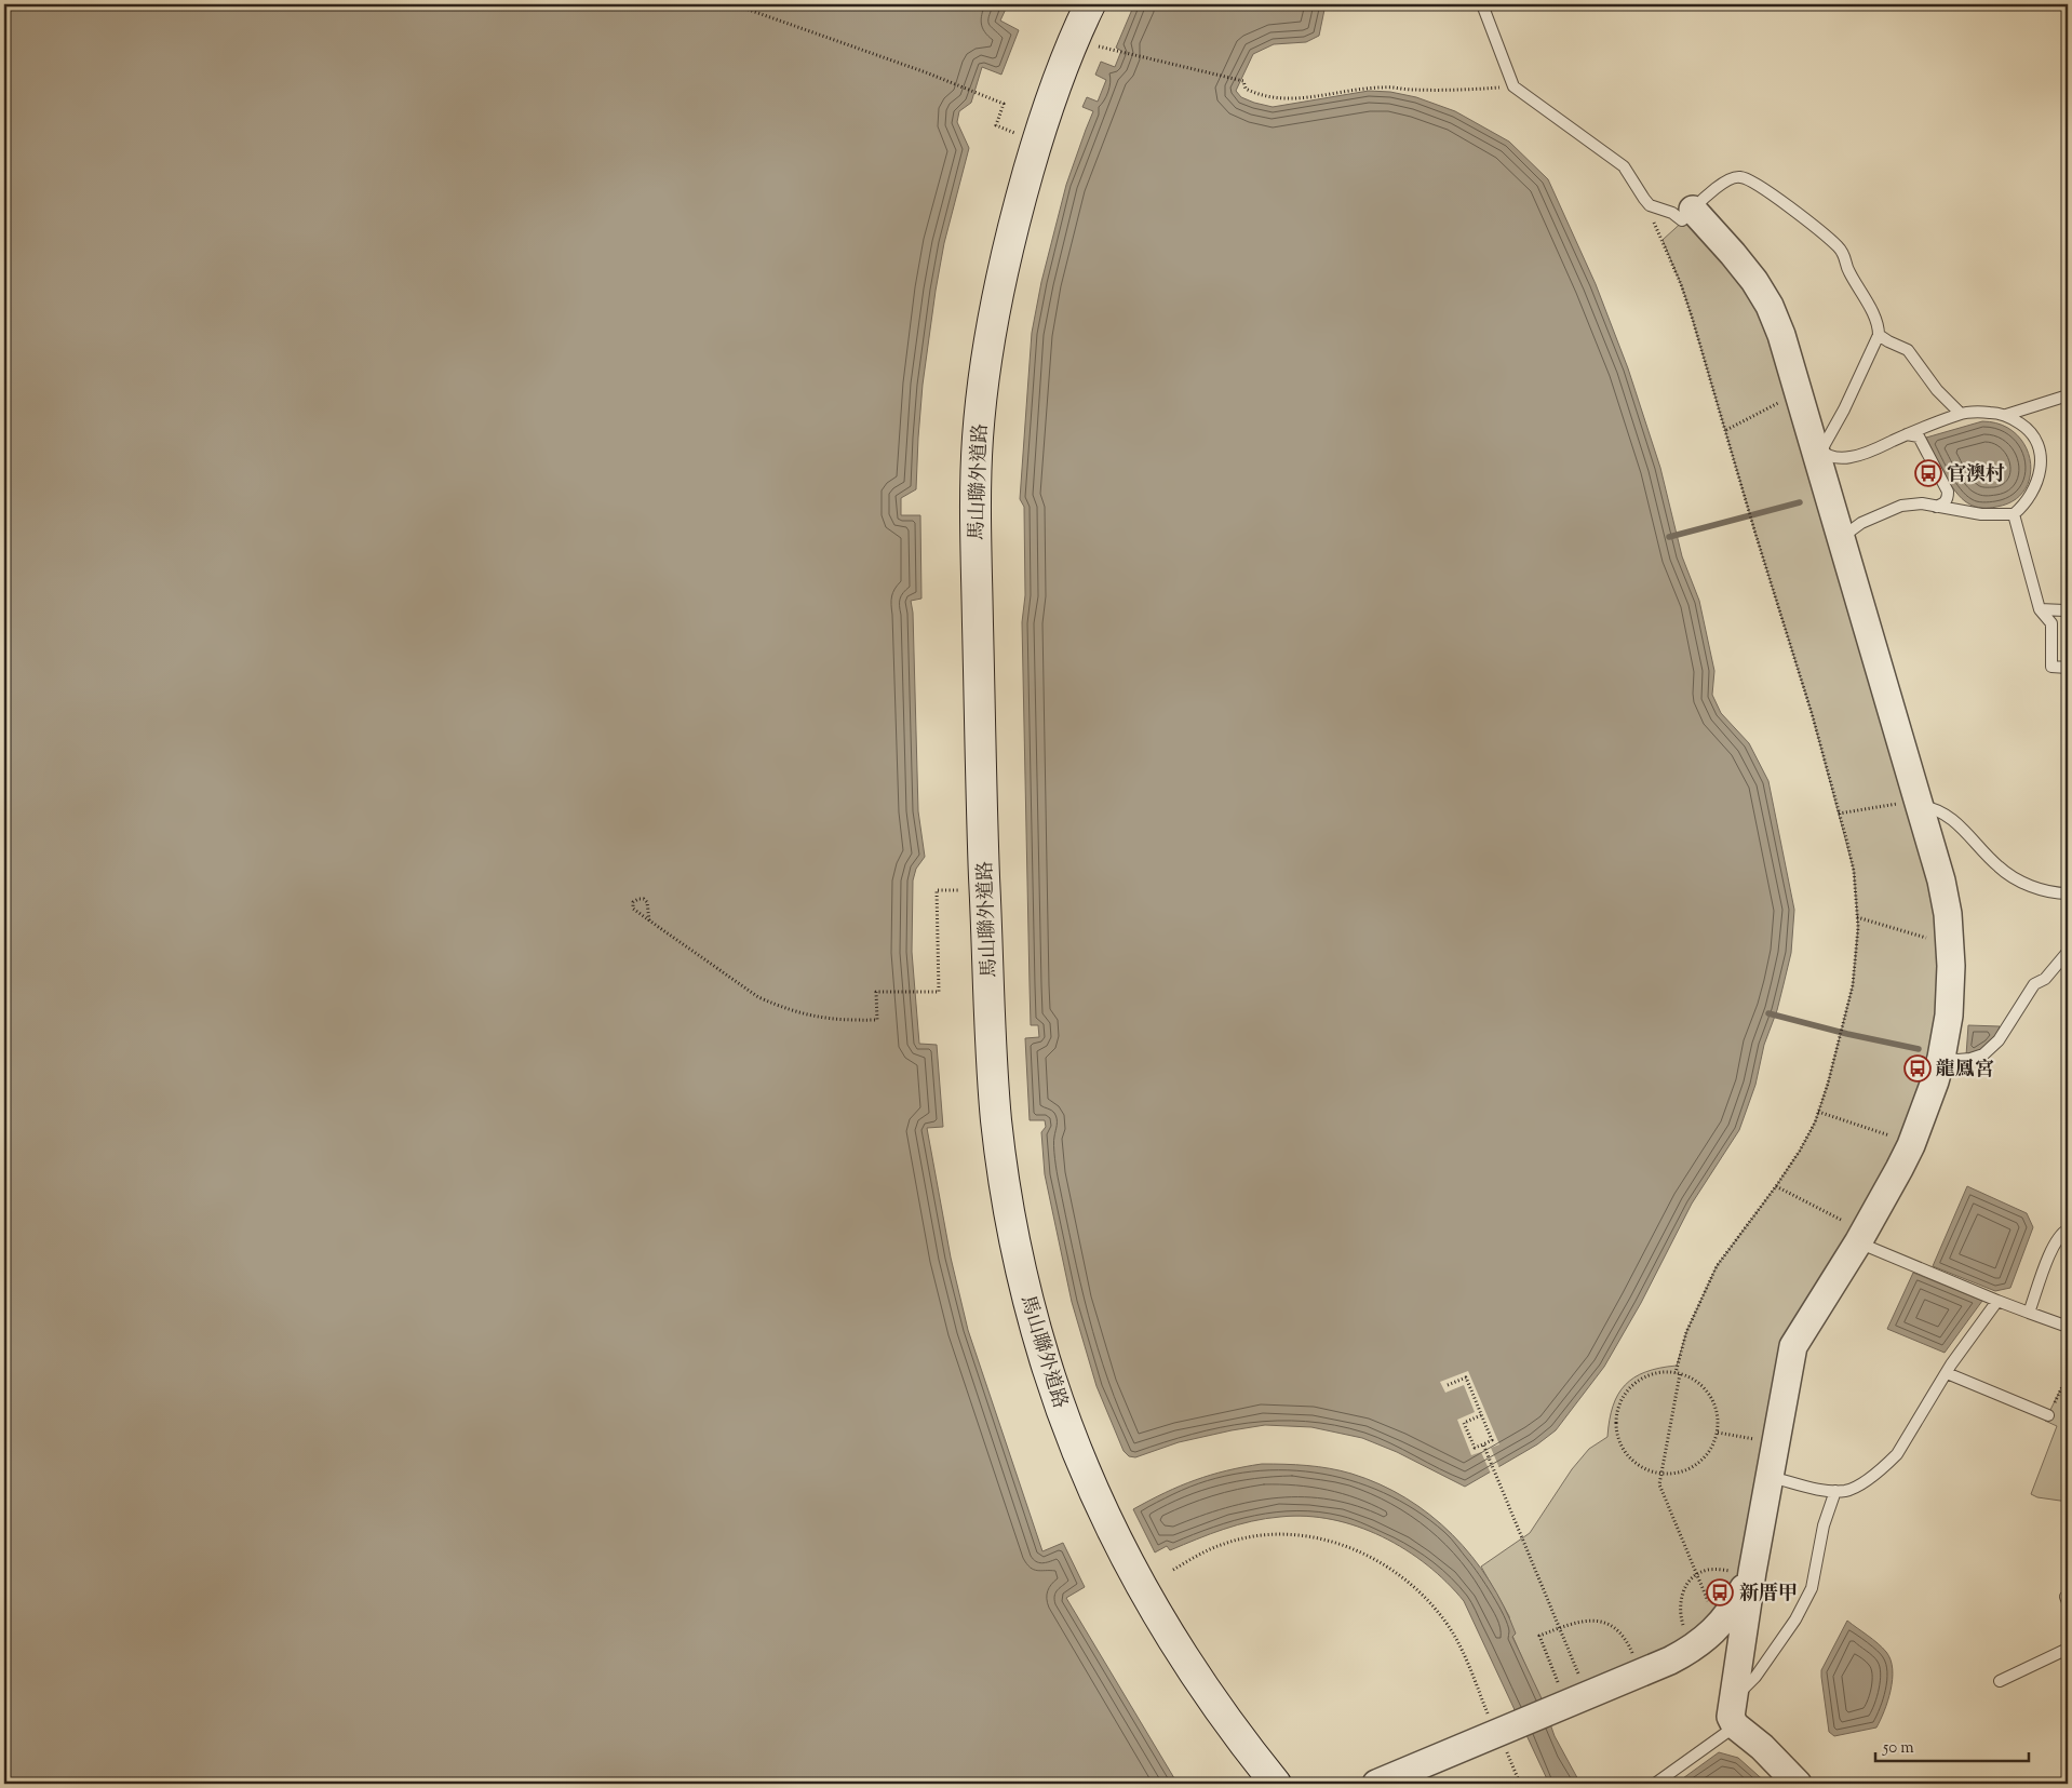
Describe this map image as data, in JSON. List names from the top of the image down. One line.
{"streets":{"main road":["馬山聯外道路"]},"places":{"bus stop":["官澳村","龍鳳宮","新厝甲"]},"scale_bar":"50 m"}
